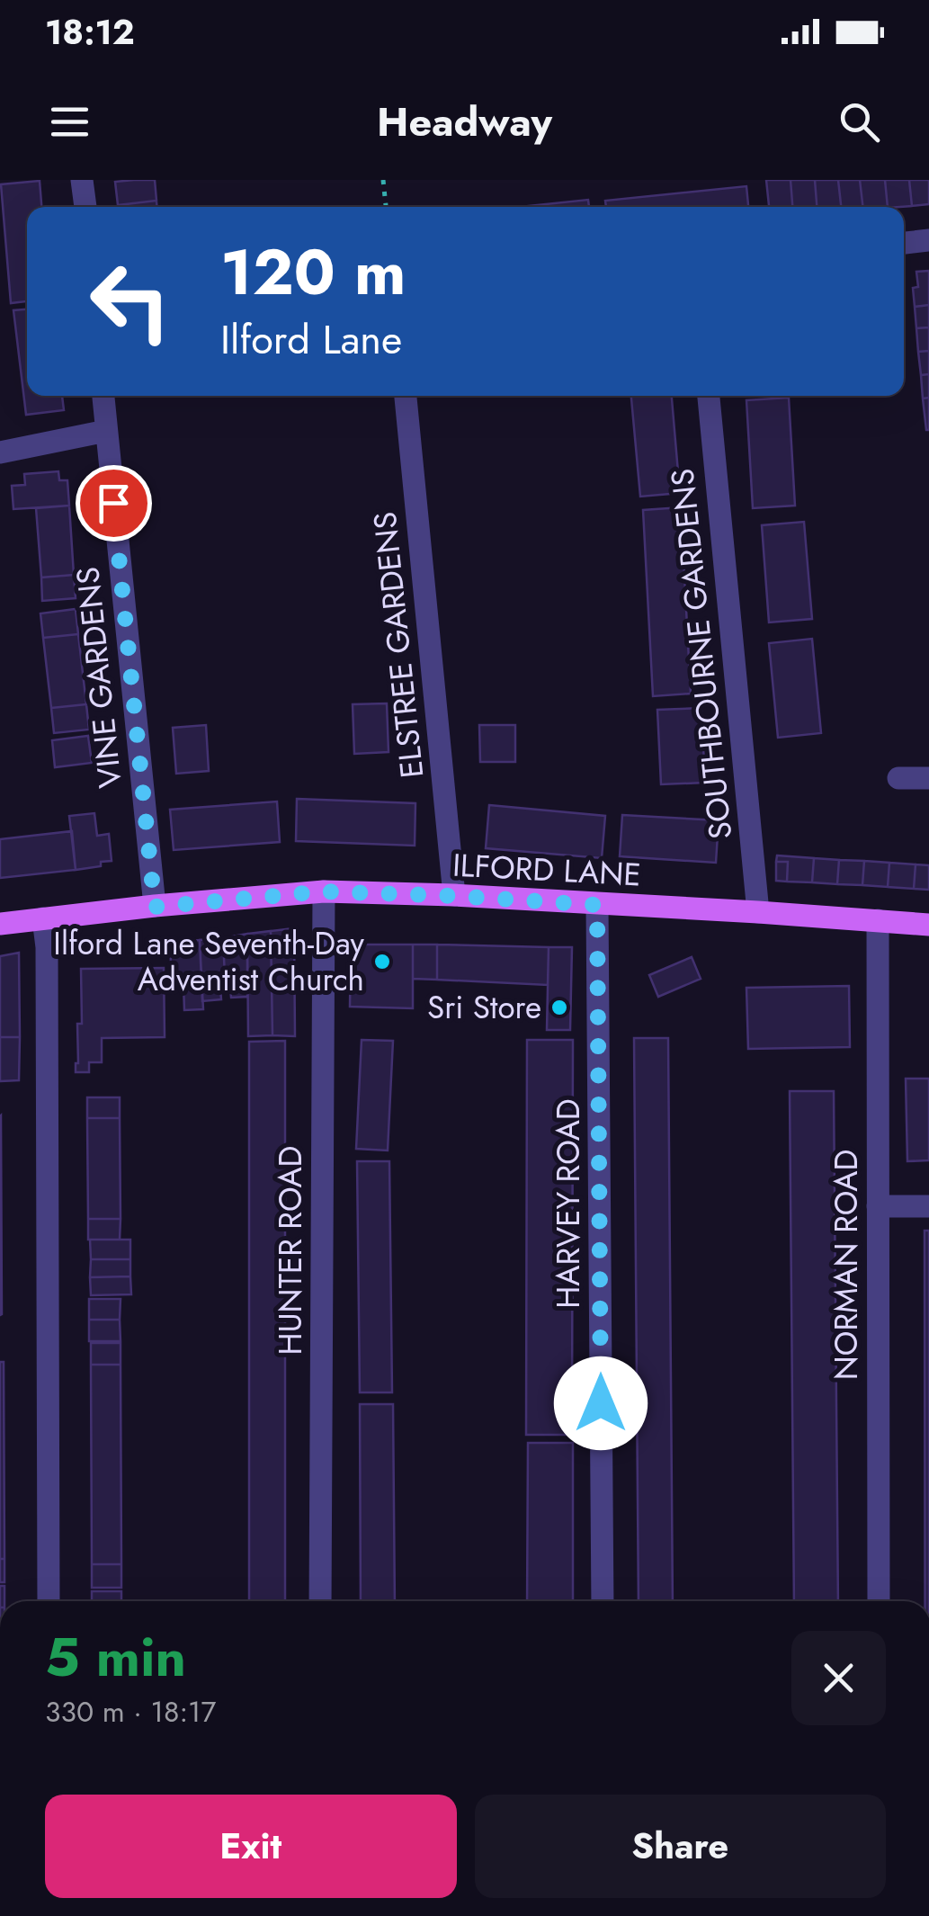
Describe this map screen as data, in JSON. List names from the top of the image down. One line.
{"streets":{"main road":["ILFORD LANE"],"street":["ELSTREE GARDENS","SOUTHBOURNE GARDENS","VINE GARDENS","HARVEY ROAD","HUNTER ROAD","NORMAN ROAD"]},"crossings":[["ELSTREE GARDENS","ILFORD LANE"],["SOUTHBOURNE GARDENS","ILFORD LANE"],["VINE GARDENS","ILFORD LANE"],["ILFORD LANE","HARVEY ROAD"],["ILFORD LANE","HUNTER ROAD"],["ILFORD LANE","NORMAN ROAD"]],"places":["Ilford Lane Seventh-Day Adventist Church","Sri Store"],"page":{"status":"18:12","header":"Headway","turn":["120 m","Ilford Lane"],"heading":["5 min","330 m · 18:17"],"buttons":["Exit","Share"]}}
